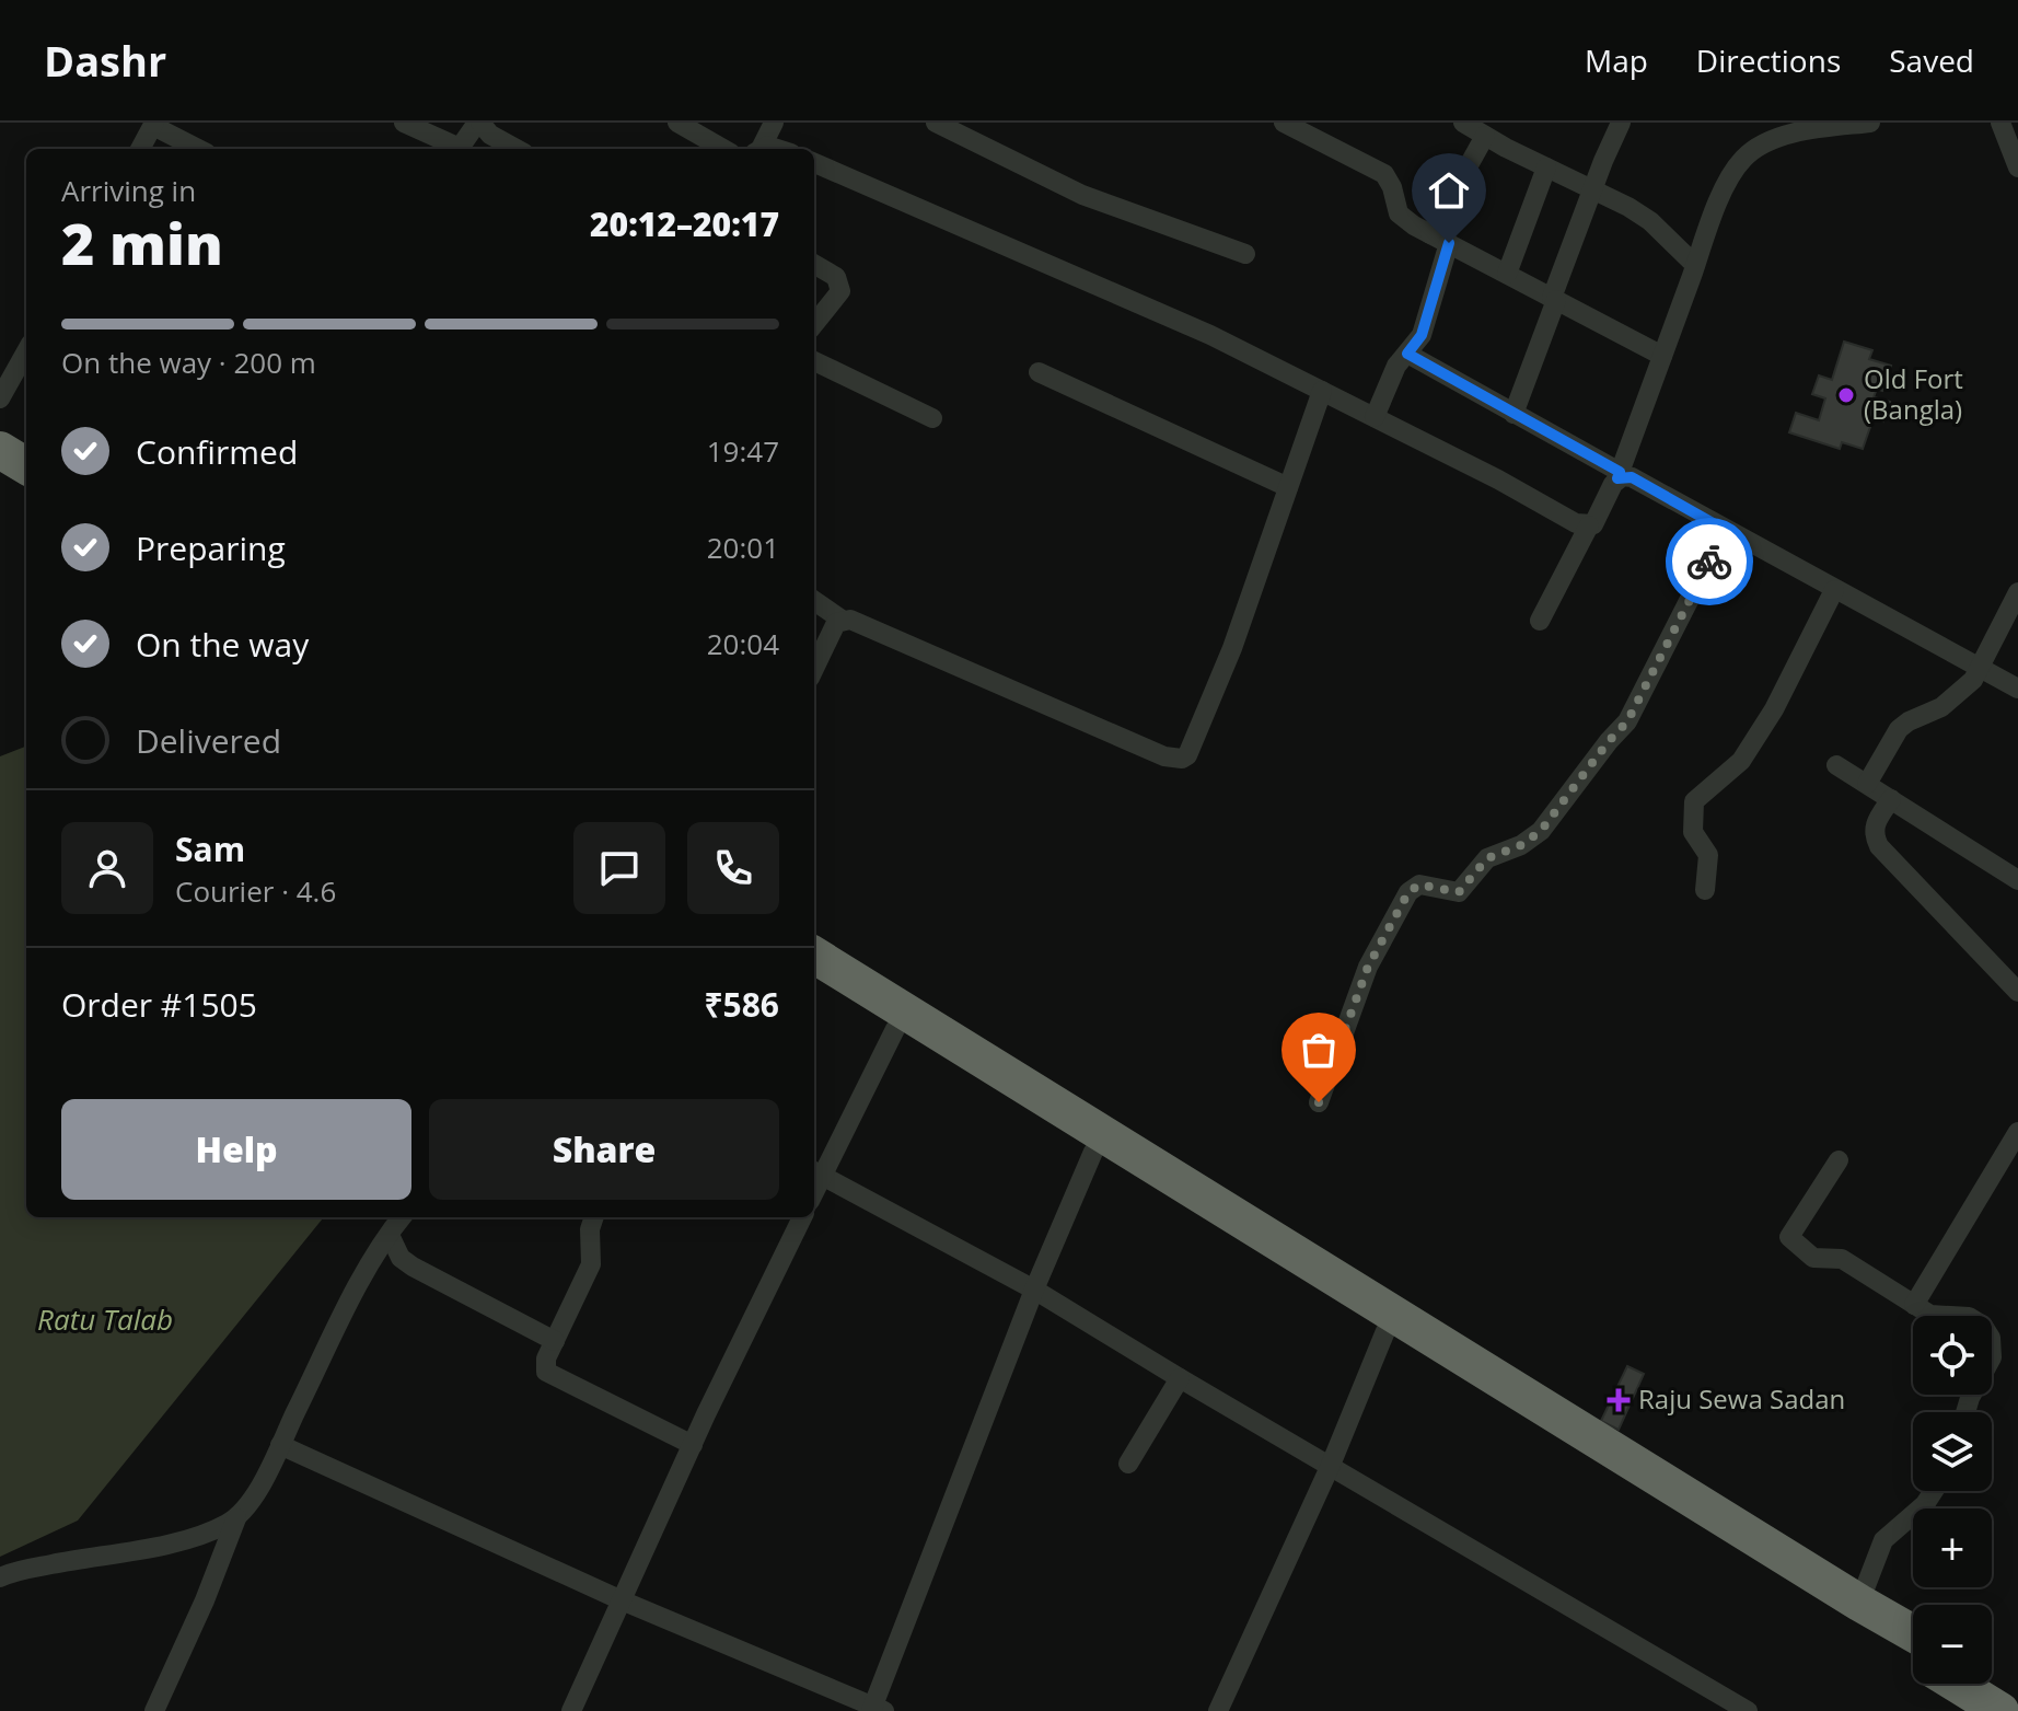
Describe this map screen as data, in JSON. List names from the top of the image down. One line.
{"water":["Ratu Talab"],"places":{"other":["Old Fort (Bangla)"],"health":["Raju Sewa Sadan"]},"page":{"header":"Dashr","nav":["Map","Directions","Saved"],"heading":["2 min","Arriving in","20:12–20:17"],"panel":["Sam","Courier · 4.6","Order #1505","₹586"],"bar":"On the way · 200 m","list":[["Confirmed","19:47"],["Preparing","20:01"],["On the way","20:04"],"Delivered"],"buttons":["Help","Share"],"map_buttons":["+","−"]}}
